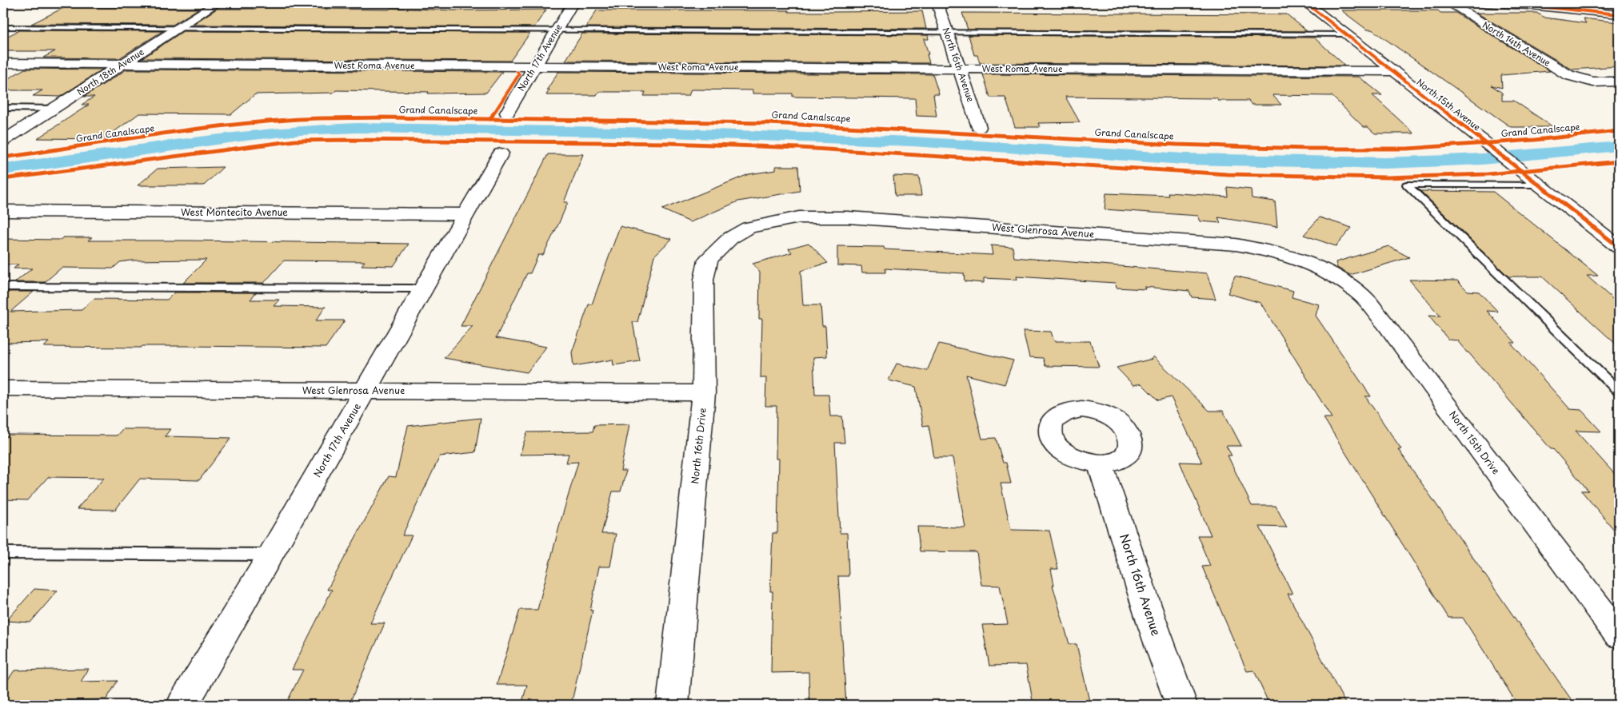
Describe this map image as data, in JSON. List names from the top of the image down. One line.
{"streets":{"street":["North 14th Avenue","North 17th Avenue","North 16th Avenue","West Roma Avenue","North 18th Avenue","North 15th Avenue","West Montecito Avenue","West Glenrosa Avenue","North 15th Drive","North 16th Drive"],"cycle path":["Grand Canalscape"]},"crossings":[["North 17th Avenue","West Roma Avenue"],["North 17th Avenue","West Montecito Avenue"],["North 17th Avenue","West Glenrosa Avenue"],["North 16th Avenue","West Roma Avenue"],["West Roma Avenue","North 18th Avenue"],["West Roma Avenue","North 15th Avenue"],["West Glenrosa Avenue","North 15th Drive"],["West Glenrosa Avenue","North 16th Drive"]]}
